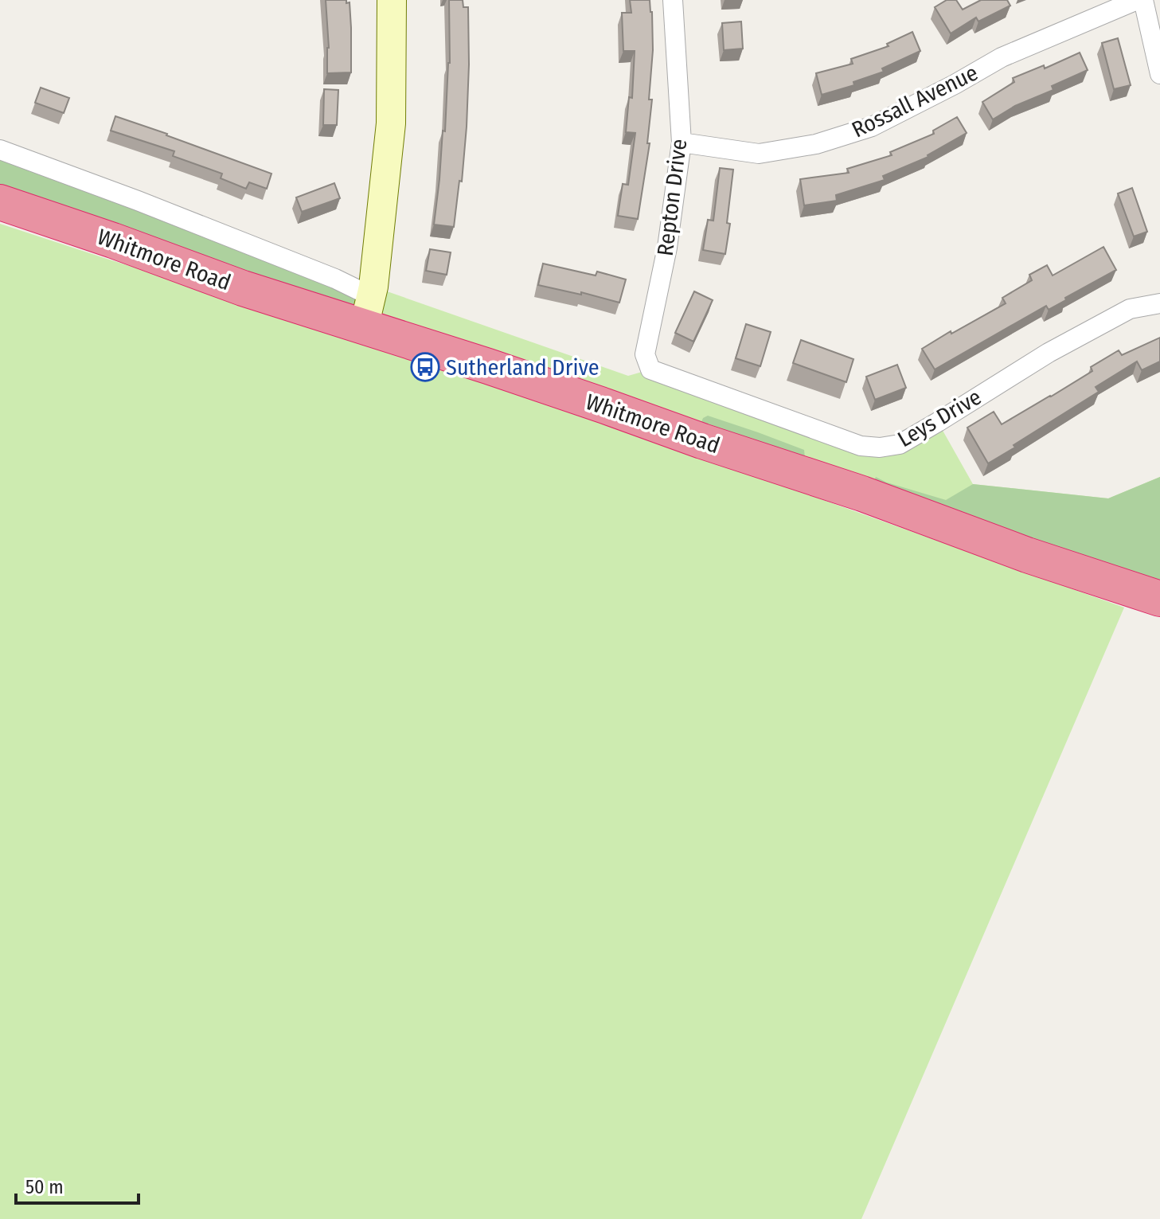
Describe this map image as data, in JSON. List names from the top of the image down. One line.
{"streets":{"highway":["Whitmore Road"],"street":["Rossall Avenue","Repton Drive","Leys Drive"]},"crossings":[["Rossall Avenue","Repton Drive"],["Repton Drive","Leys Drive"]],"places":{"bus stop":["Sutherland Drive"]},"scale_bar":"50 m"}
